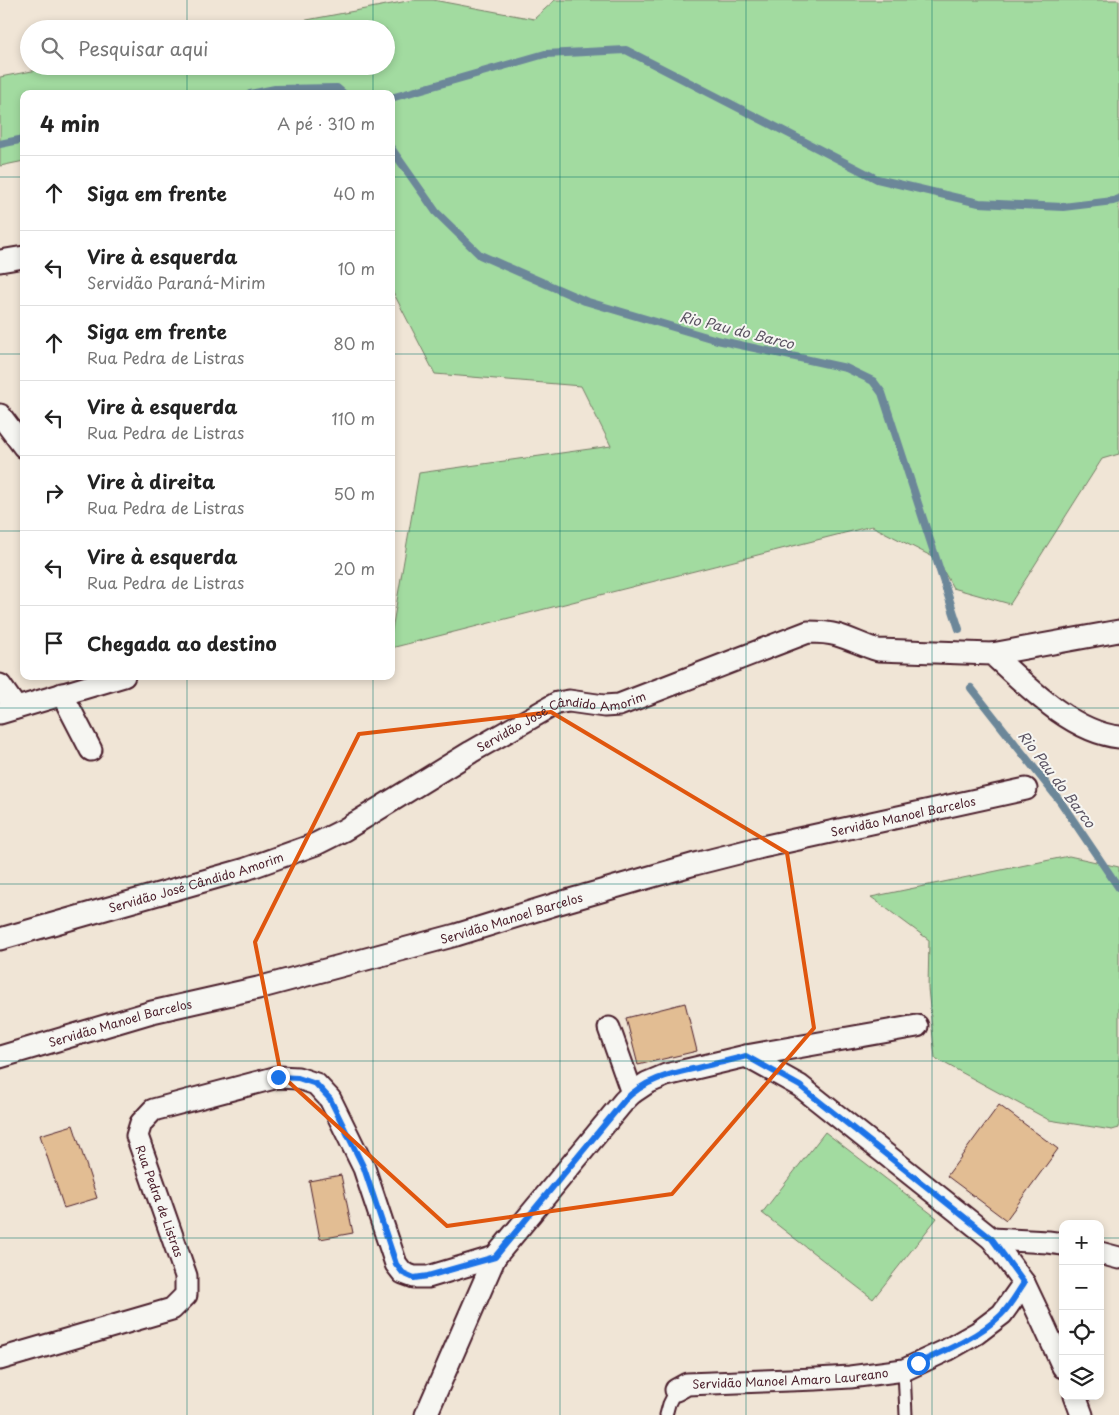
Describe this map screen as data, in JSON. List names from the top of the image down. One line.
{"streets":{"street":["Servidão José Cândido Amorim","Servidão Manoel Barcelos","Rua Pedra de Listras","Servidão Manoel Amaro Laureano"]},"water":["Rio Pau do Barco"],"page":{"search":"Pesquisar aqui","heading":["4 min","A pé · 310 m"],"list":[["Siga em frente","40 m"],["Vire à esquerda","Servidão Paraná-Mirim","10 m"],["Siga em frente","Rua Pedra de Listras","80 m"],["Vire à esquerda","Rua Pedra de Listras","110 m"],["Vire à direita","Rua Pedra de Listras","50 m"],["Vire à esquerda","Rua Pedra de Listras","20 m"],"Chegada ao destino"],"map_buttons":["+","−"]}}
